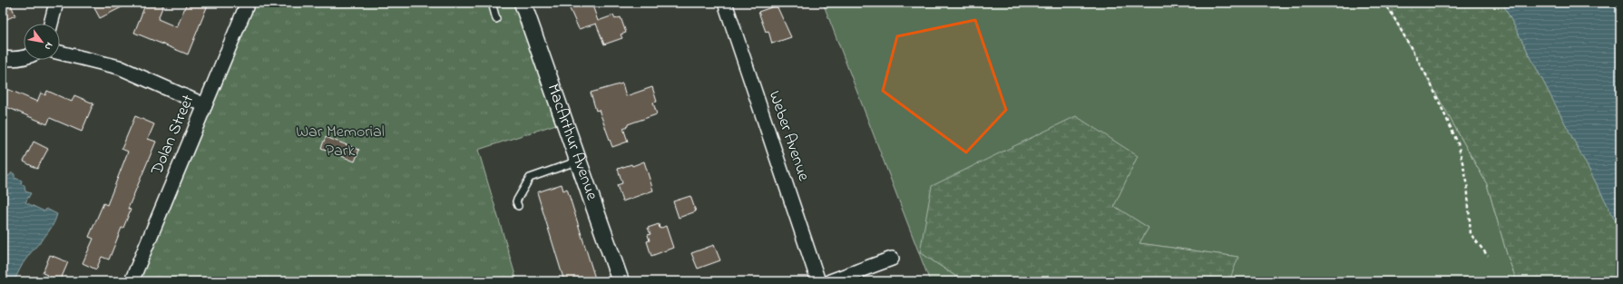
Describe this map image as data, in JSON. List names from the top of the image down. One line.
{"streets":{"street":["Dolan Street","Weber Avenue","MacArthur Avenue"]},"parks":["War Memorial Park"],"north":"bottom right"}
